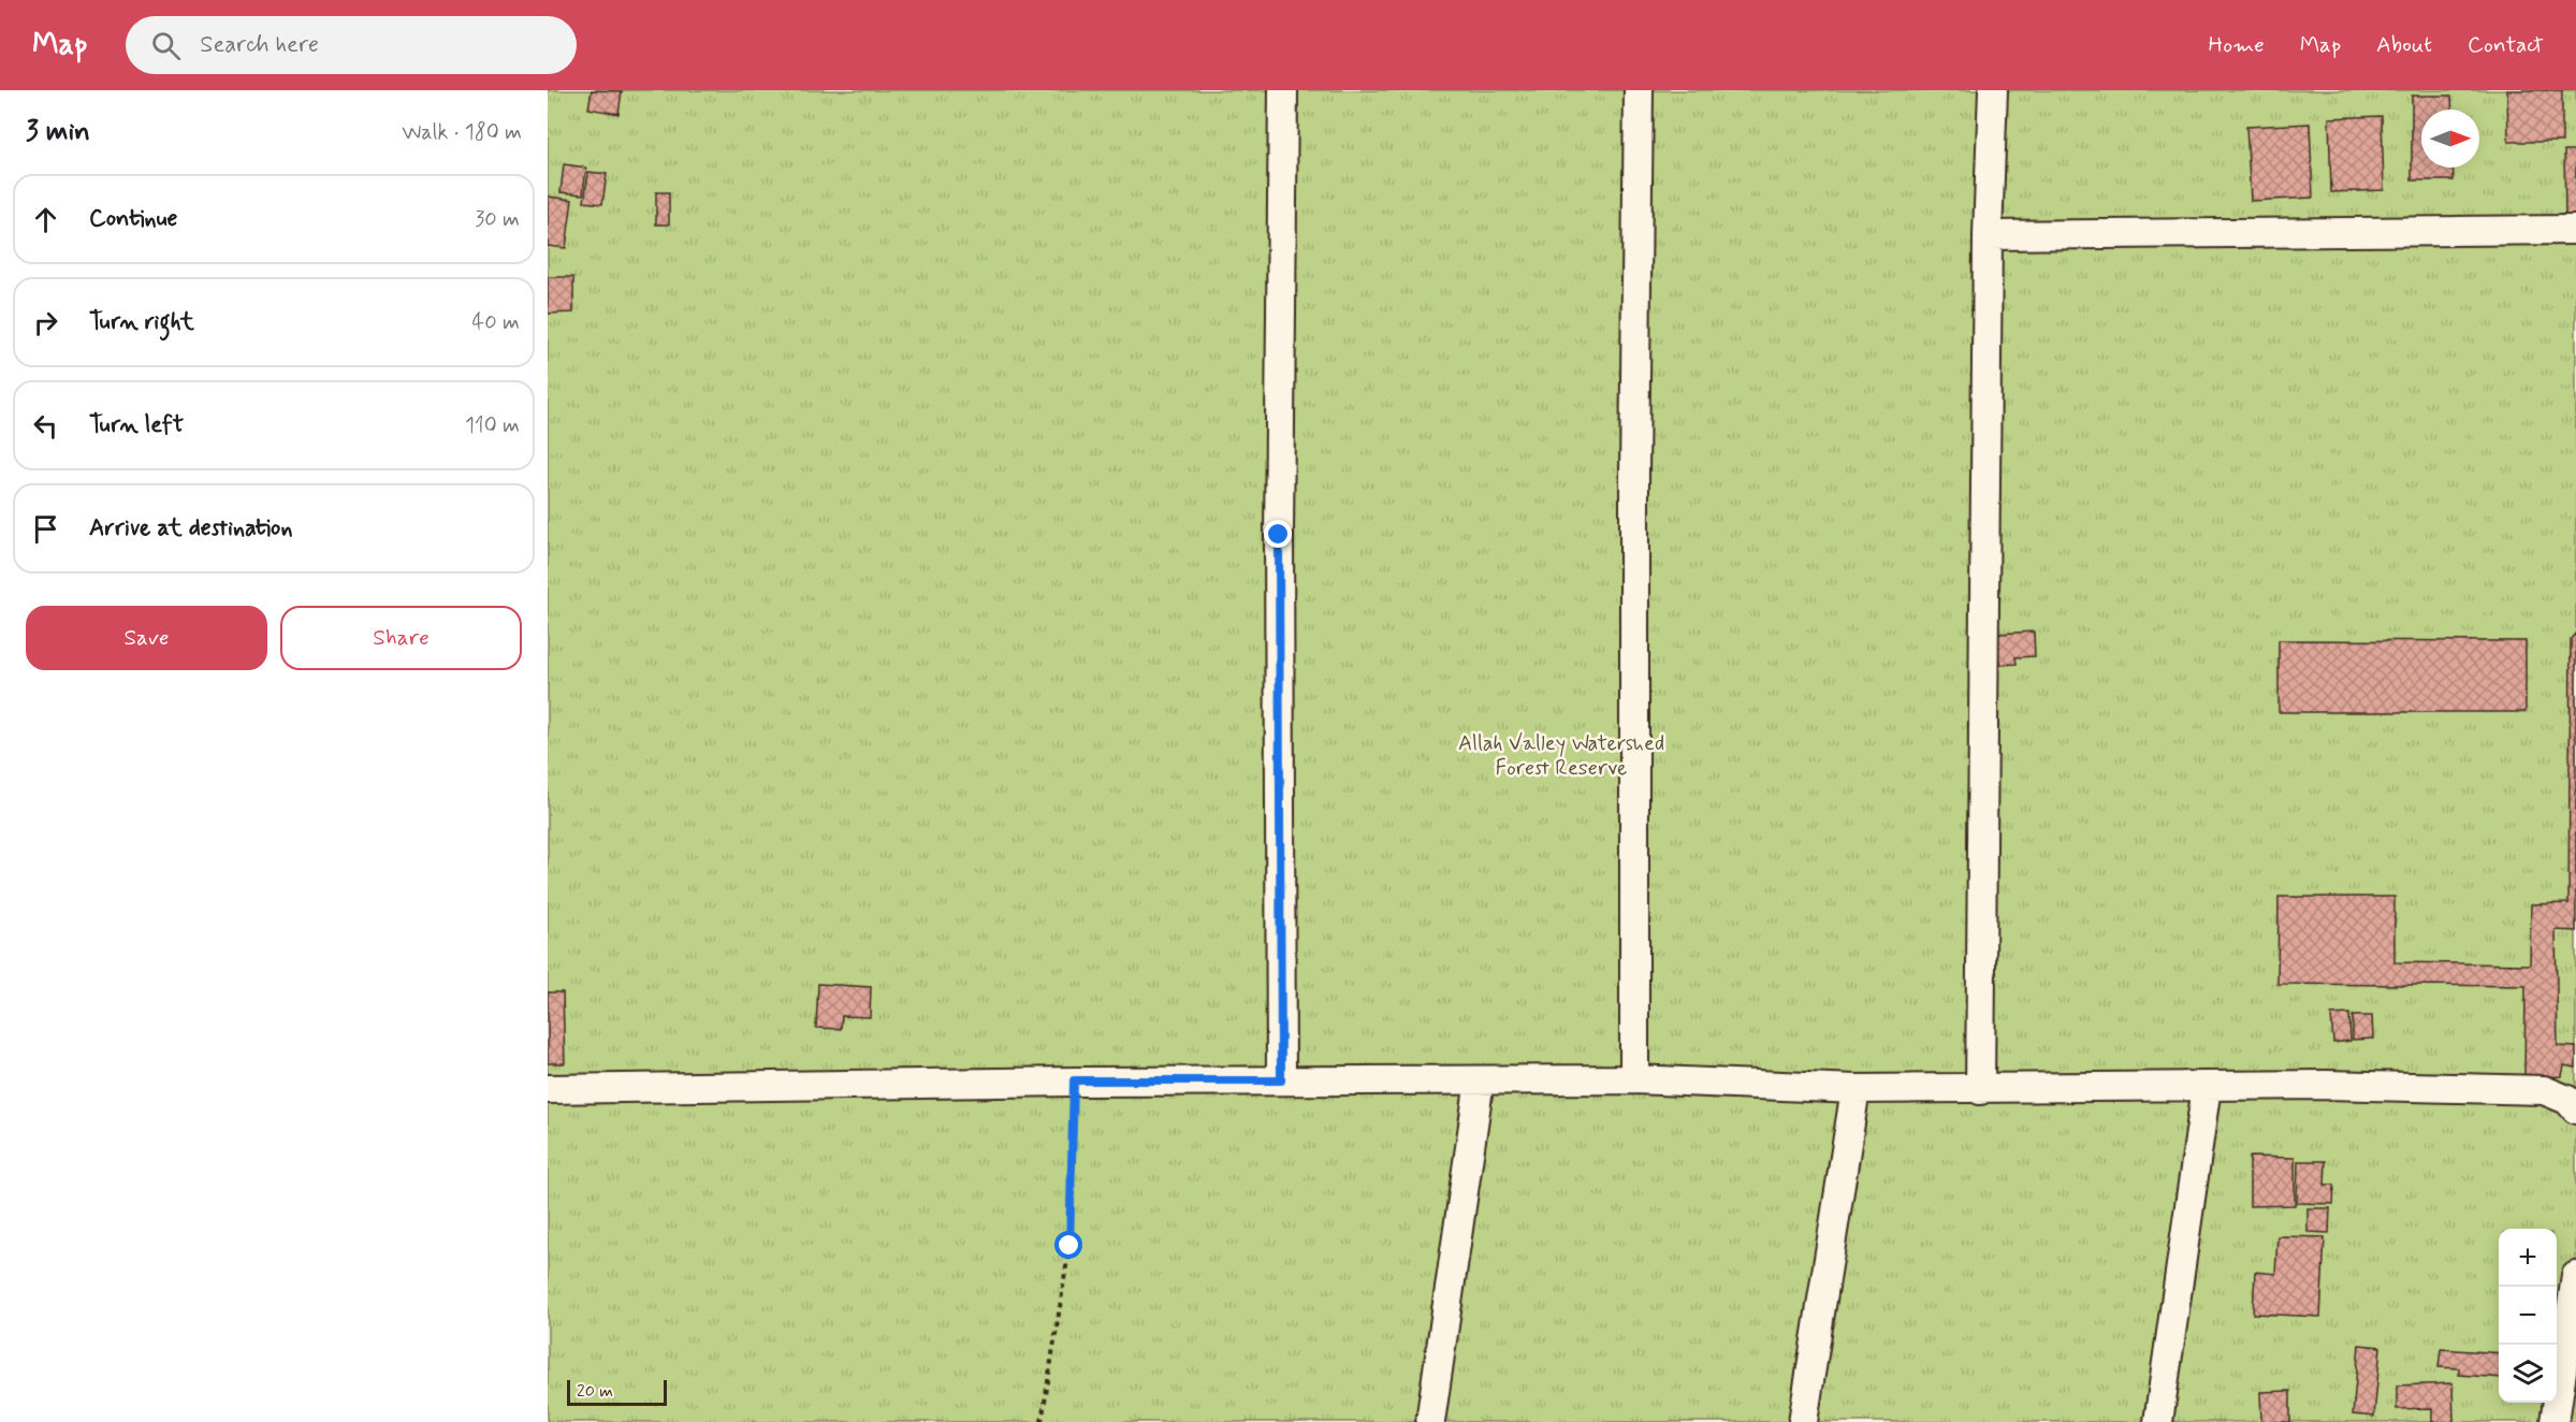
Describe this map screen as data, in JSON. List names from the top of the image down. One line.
{"parks":["Allah Valley Watershed Forest Reserve"],"scale_bar":"20 m","north":"right","page":{"header":"Map","search":"Search here","nav":["Home","Map","About","Contact"],"heading":["3 min","Walk · 180 m"],"list":[["Continue","30 m"],["Turn right","40 m"],["Turn left","110 m"],"Arrive at destination"],"buttons":["Save","Share"],"map_buttons":["+","−"],"scale":"20 m"}}
